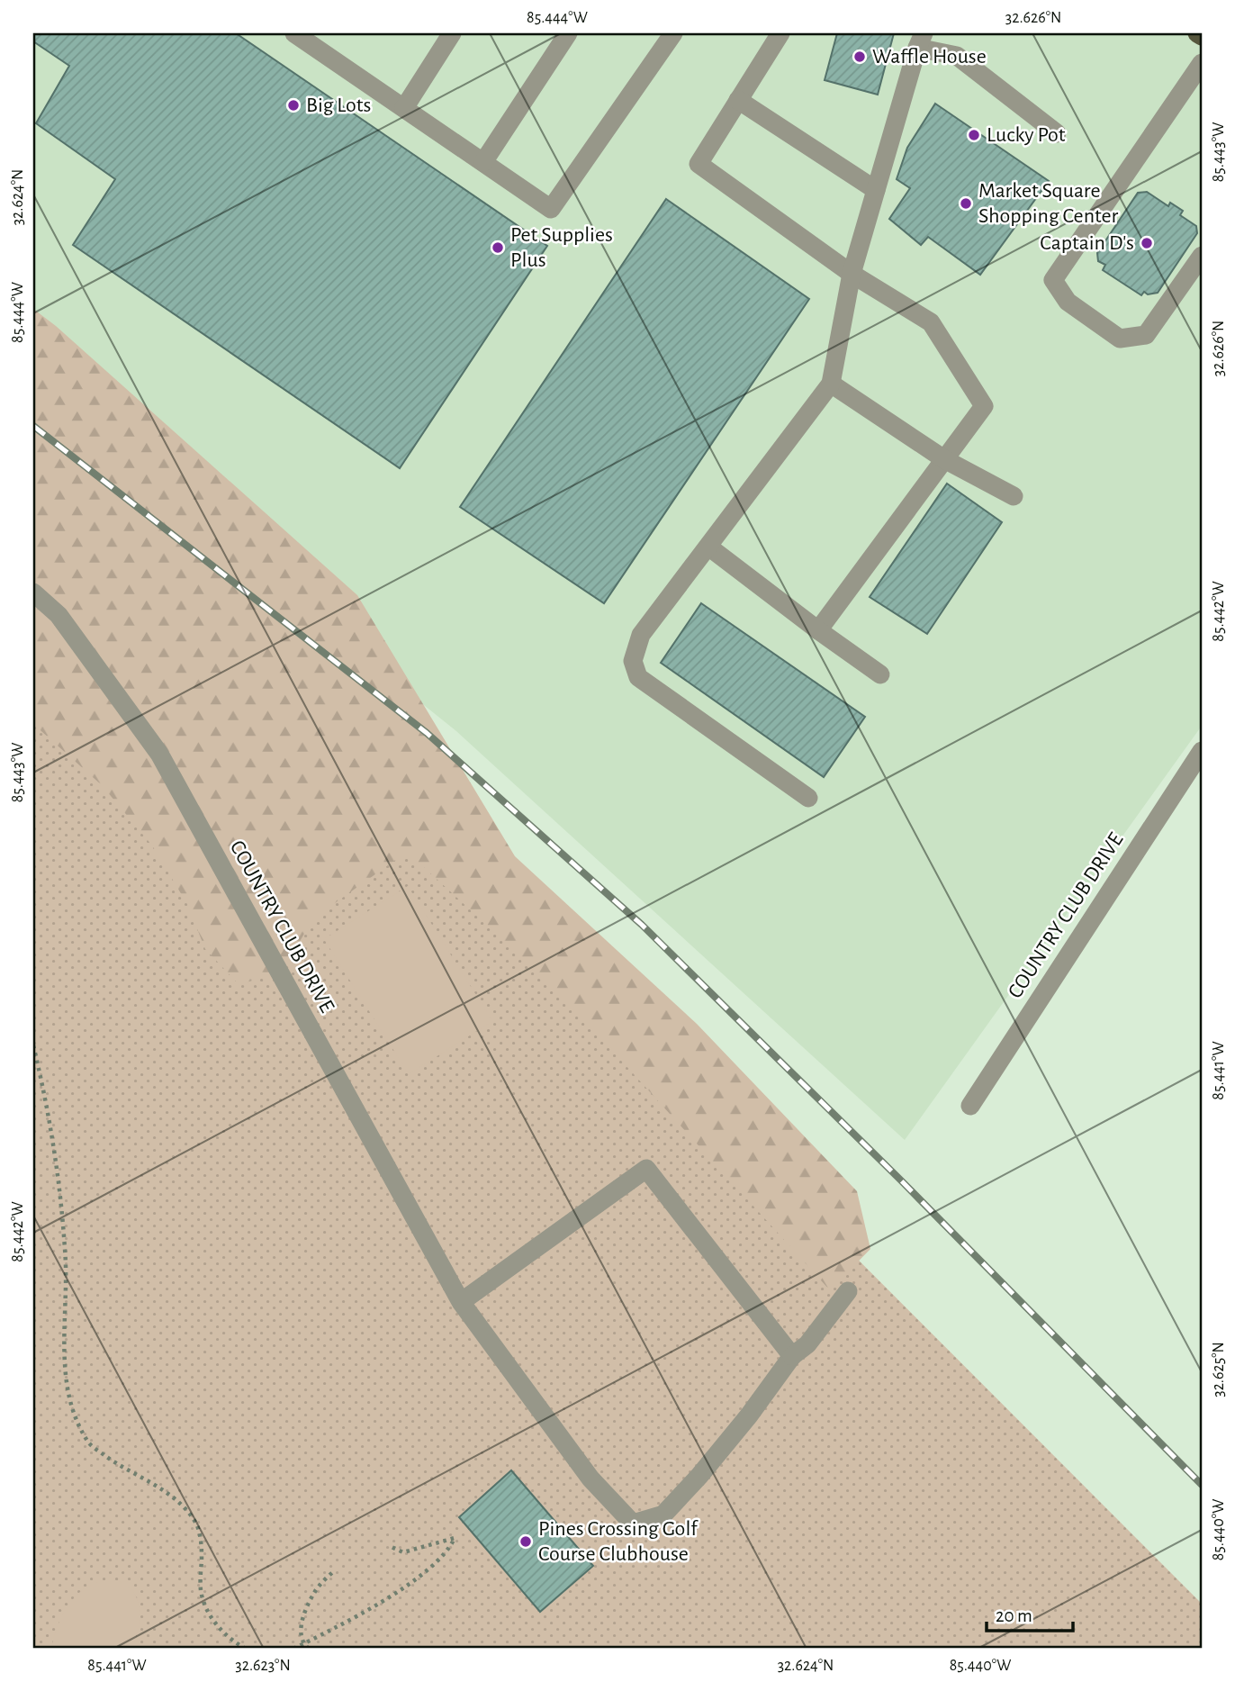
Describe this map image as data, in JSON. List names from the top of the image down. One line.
{"streets":{"street":["COUNTRY CLUB DRIVE"]},"places":["Waffle House","Big Lots","Lucky Pot","Market Square Shopping Center","Captain D's","Pet Supplies Plus","Pines Crossing Golf Course Clubhouse"],"scale_bar":"20 m","coordinates":["85.444°W","32.626°N","85.443°W","32.624°N","85.442°W","85.441°W","32.625°N","85.440°W","32.623°N"]}
